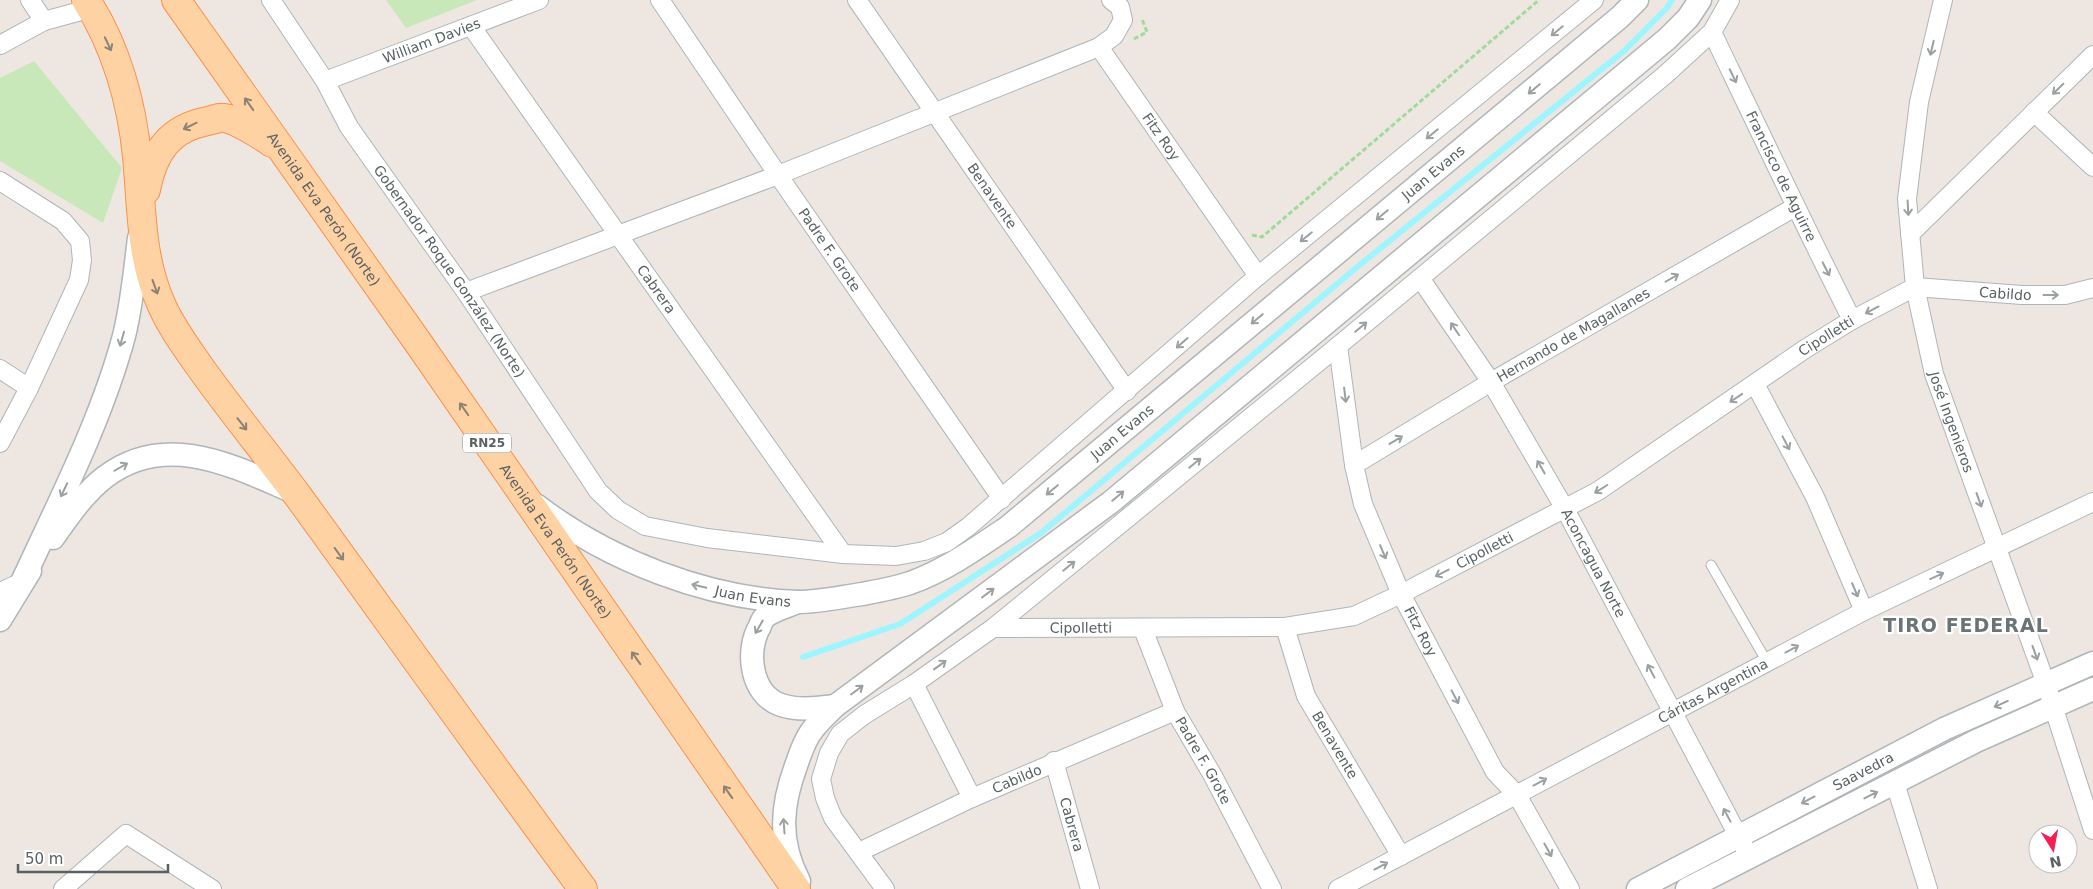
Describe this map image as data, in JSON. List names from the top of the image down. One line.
{"streets":{"main road":["Avenida Eva Perón (Norte)","RN25"],"street":["William Davies","Fitz Roy","Juan Evans","Francisco de Aguirre","Benavente","Padre F. Grote","Gobernador Roque González (Norte)","Cabrera","Cabildo","Hernando de Magallanes","Cipolletti","José Ingenieros","Aconcagua Norte","Cáritas Argentina","Saavedra"]},"crossings":[["William Davies","Gobernador Roque González (Norte)"],["William Davies","Cabrera"],["Fitz Roy","Juan Evans"],["Fitz Roy","Hernando de Magallanes"],["Fitz Roy","Cipolletti"],["Fitz Roy","Cáritas Argentina"],["Juan Evans","Benavente"],["Juan Evans","Avenida Eva Perón (Norte)"],["Juan Evans","Padre F. Grote"],["Juan Evans","Gobernador Roque González (Norte)"],["Juan Evans","Cabrera"],["Francisco de Aguirre","Hernando de Magallanes"],["Francisco de Aguirre","Cipolletti"],["Benavente","Cipolletti"],["Benavente","Cáritas Argentina"],["Padre F. Grote","Cabildo"],["Padre F. Grote","Cipolletti"],["Cabrera","Cabildo"],["Cabildo","Cipolletti"],["Cabildo","José Ingenieros"],["Hernando de Magallanes","Aconcagua Norte"],["Cipolletti","José Ingenieros"],["Cipolletti","Aconcagua Norte"],["José Ingenieros","Cáritas Argentina"],["José Ingenieros","Saavedra"],["Aconcagua Norte","Cáritas Argentina"],["Aconcagua Norte","Saavedra"]],"one_way":["Fitz Roy","Francisco de Aguirre","Cipolletti","José Ingenieros","Aconcagua Norte","Cáritas Argentina"],"districts":["TIRO FEDERAL"],"scale_bar":"50 m","north":"bottom"}
